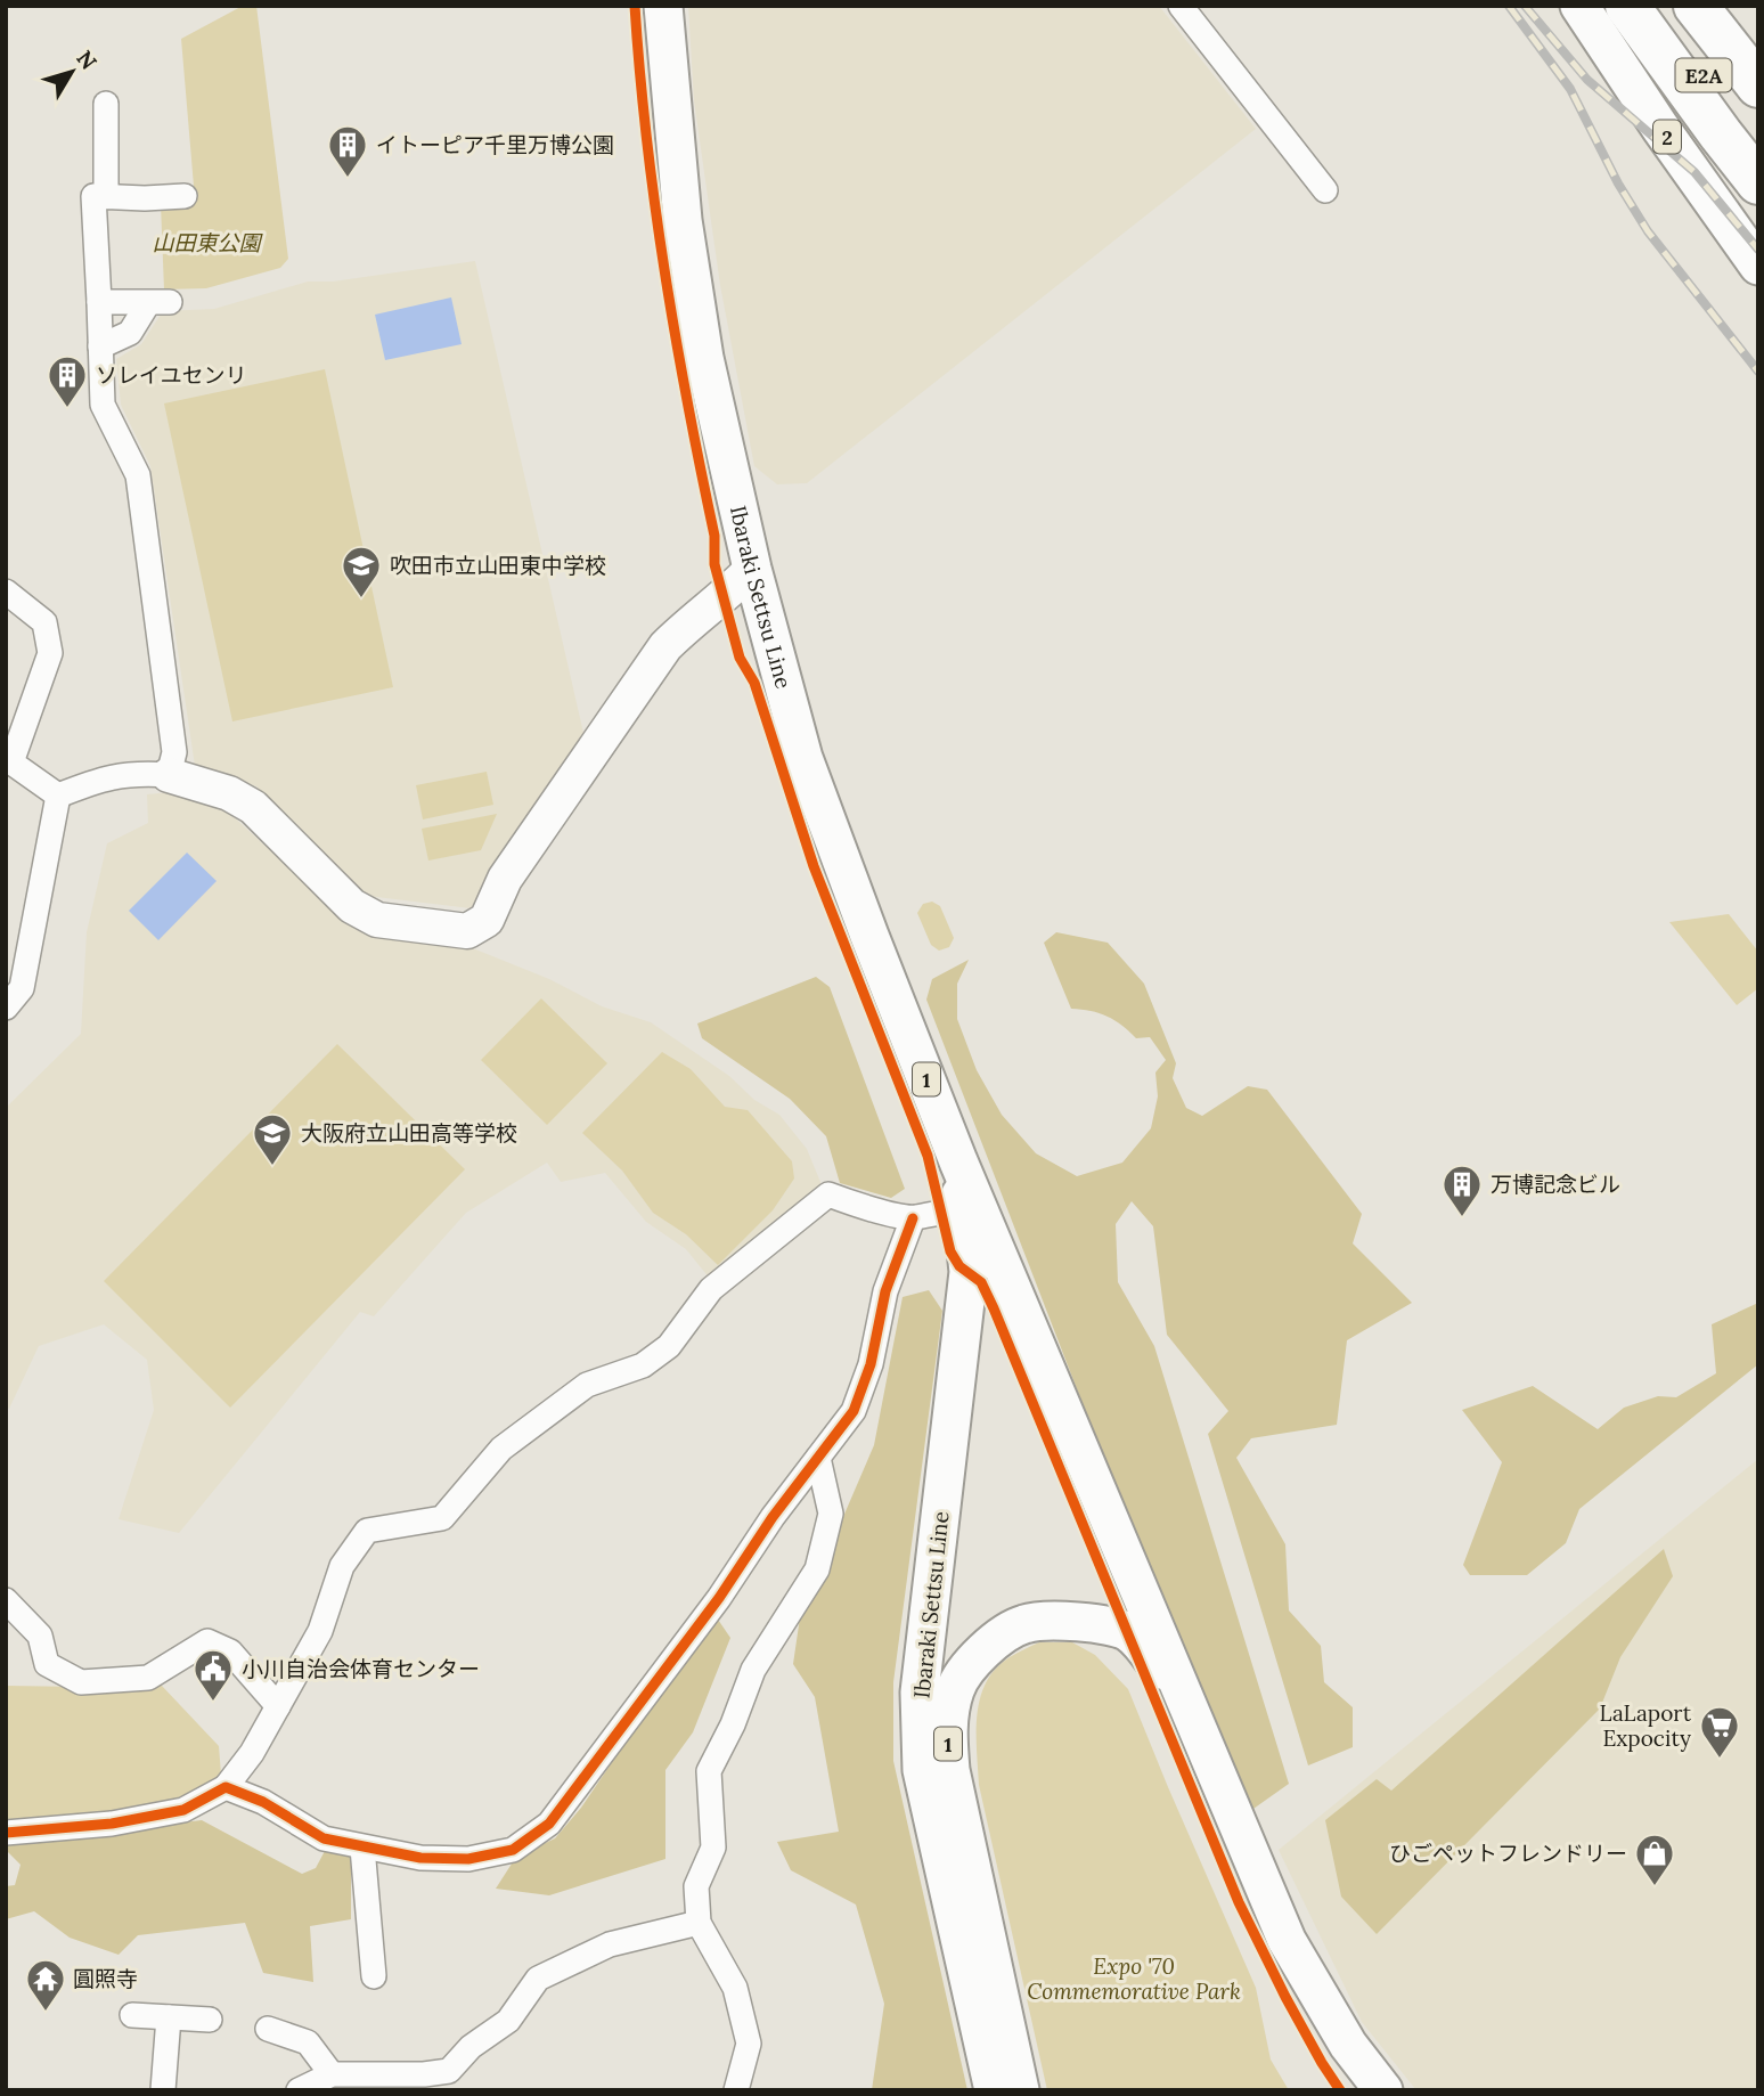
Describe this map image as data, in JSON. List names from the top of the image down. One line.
{"streets":{"highway":["E2A"],"main road":["2","Ibaraki Settsu Line","1"]},"parks":["山田東公園","Expo '70 Commemorative Park"],"places":{"building":["イトーピア千里万博公園","ソレイユセンリ","万博記念ビル"],"school or university":["吹田市立山田東中学校","大阪府立山田高等学校"],"public building":["小川自治会体育センター"],"supermarket":["LaLaport Expocity"],"shop":["ひごペットフレンドリー"],"temple":["圓照寺"]},"north":"top right"}
